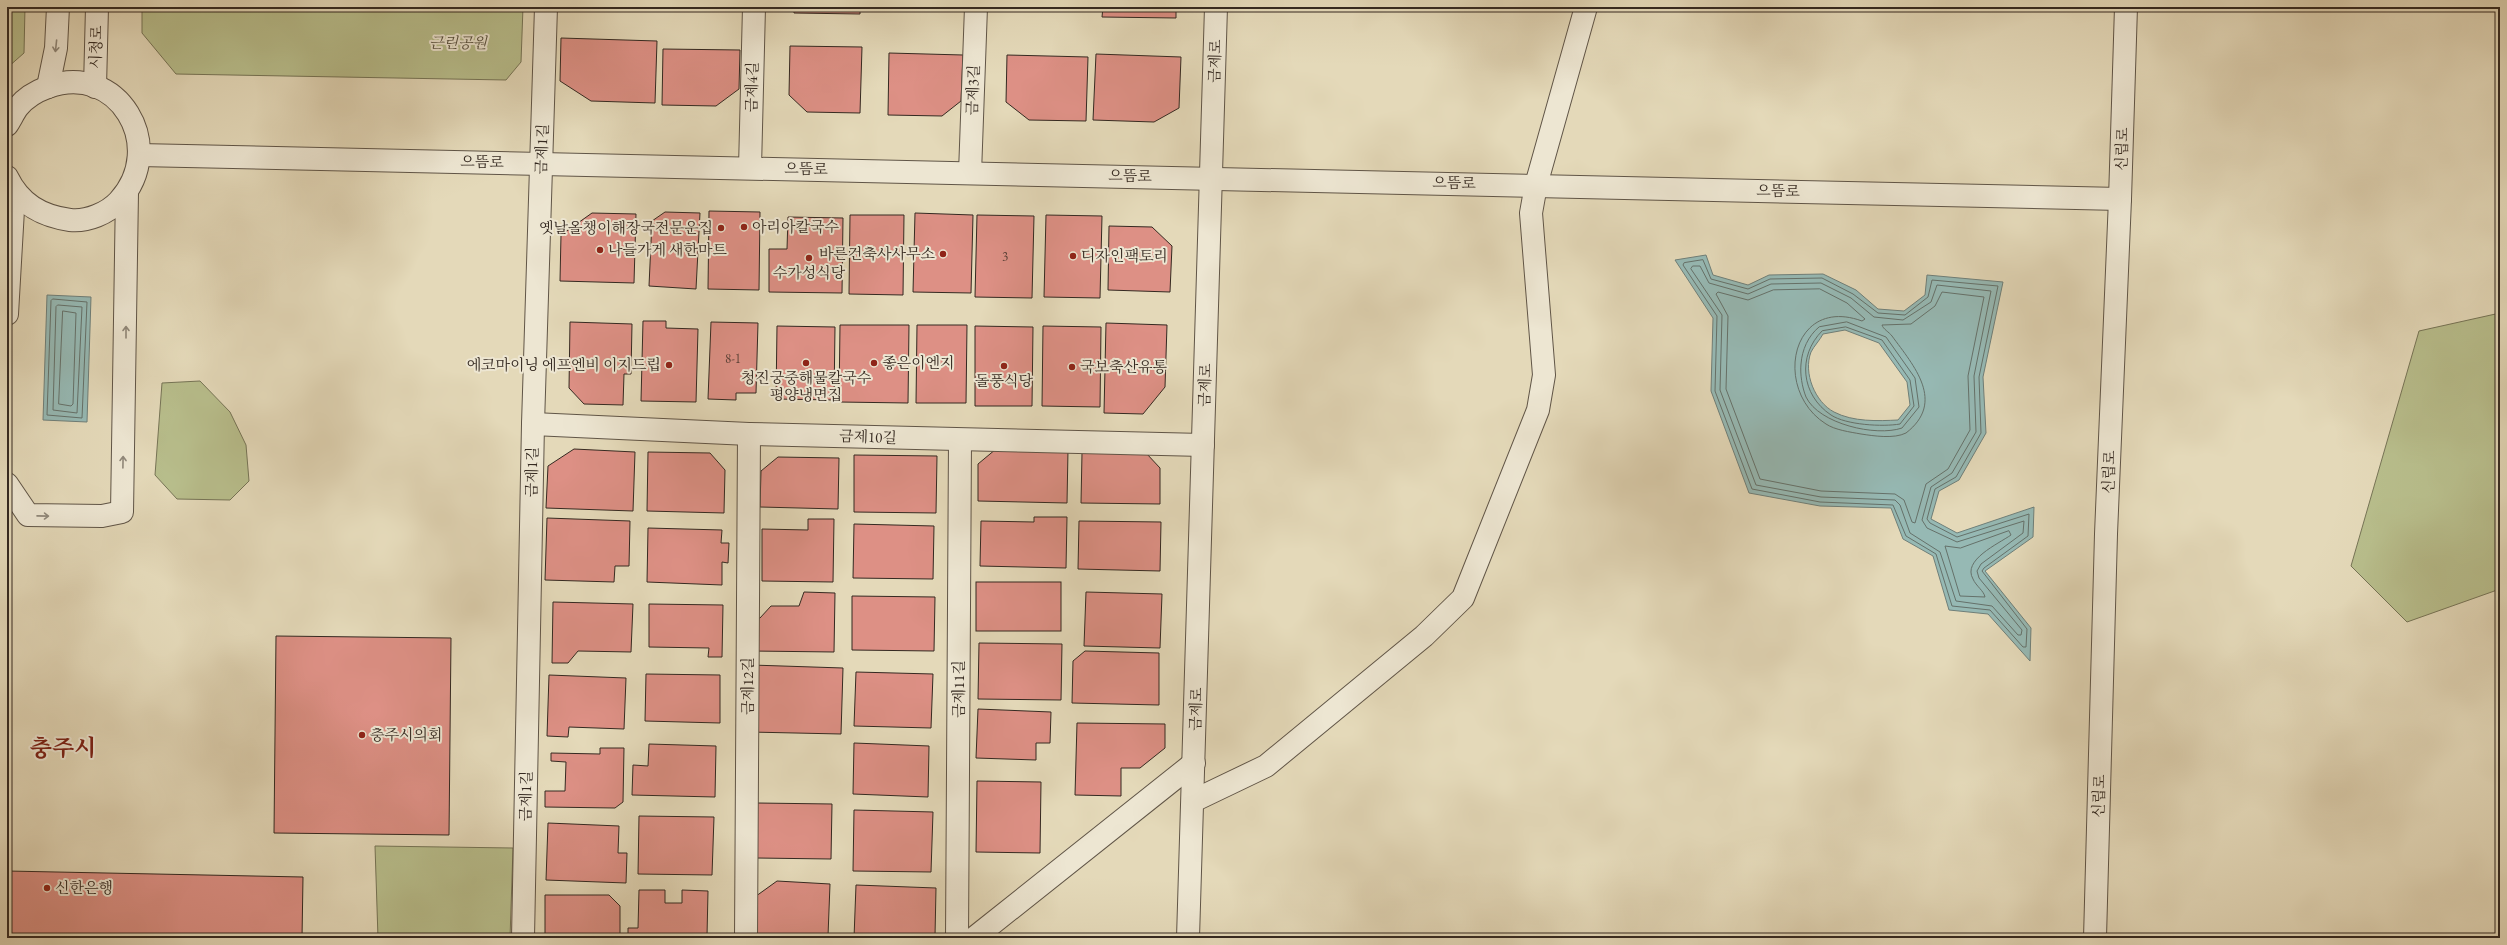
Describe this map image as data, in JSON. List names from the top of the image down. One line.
{"streets":{"street":["시청로","금제로","금제4길","금제3길","금제1길","신립로","으뜸로","금제10길","금제12길","금제11길"]},"crossings":[["금제로","으뜸로"],["금제로","금제10길"],["금제4길","으뜸로"],["금제3길","으뜸로"],["금제1길","으뜸로"],["금제1길","금제10길"],["신립로","으뜸로"],["금제10길","금제12길"],["금제10길","금제11길"]],"districts":["충주시"],"parks":["근린공원"],"places":["아리아칼국수","옛날올챙이해장국전문운집","나들가게 새한마트","바른건축사사무소","디자인팩토리","수가성식당","청진궁중해물칼국수 평양냉면집","좋은이엔지","에코마이닝 에프엔비 이지드립","돌풍식당","국보축산유통","충주시의회","신한은행"],"house_numbers":["3","8-1"]}
